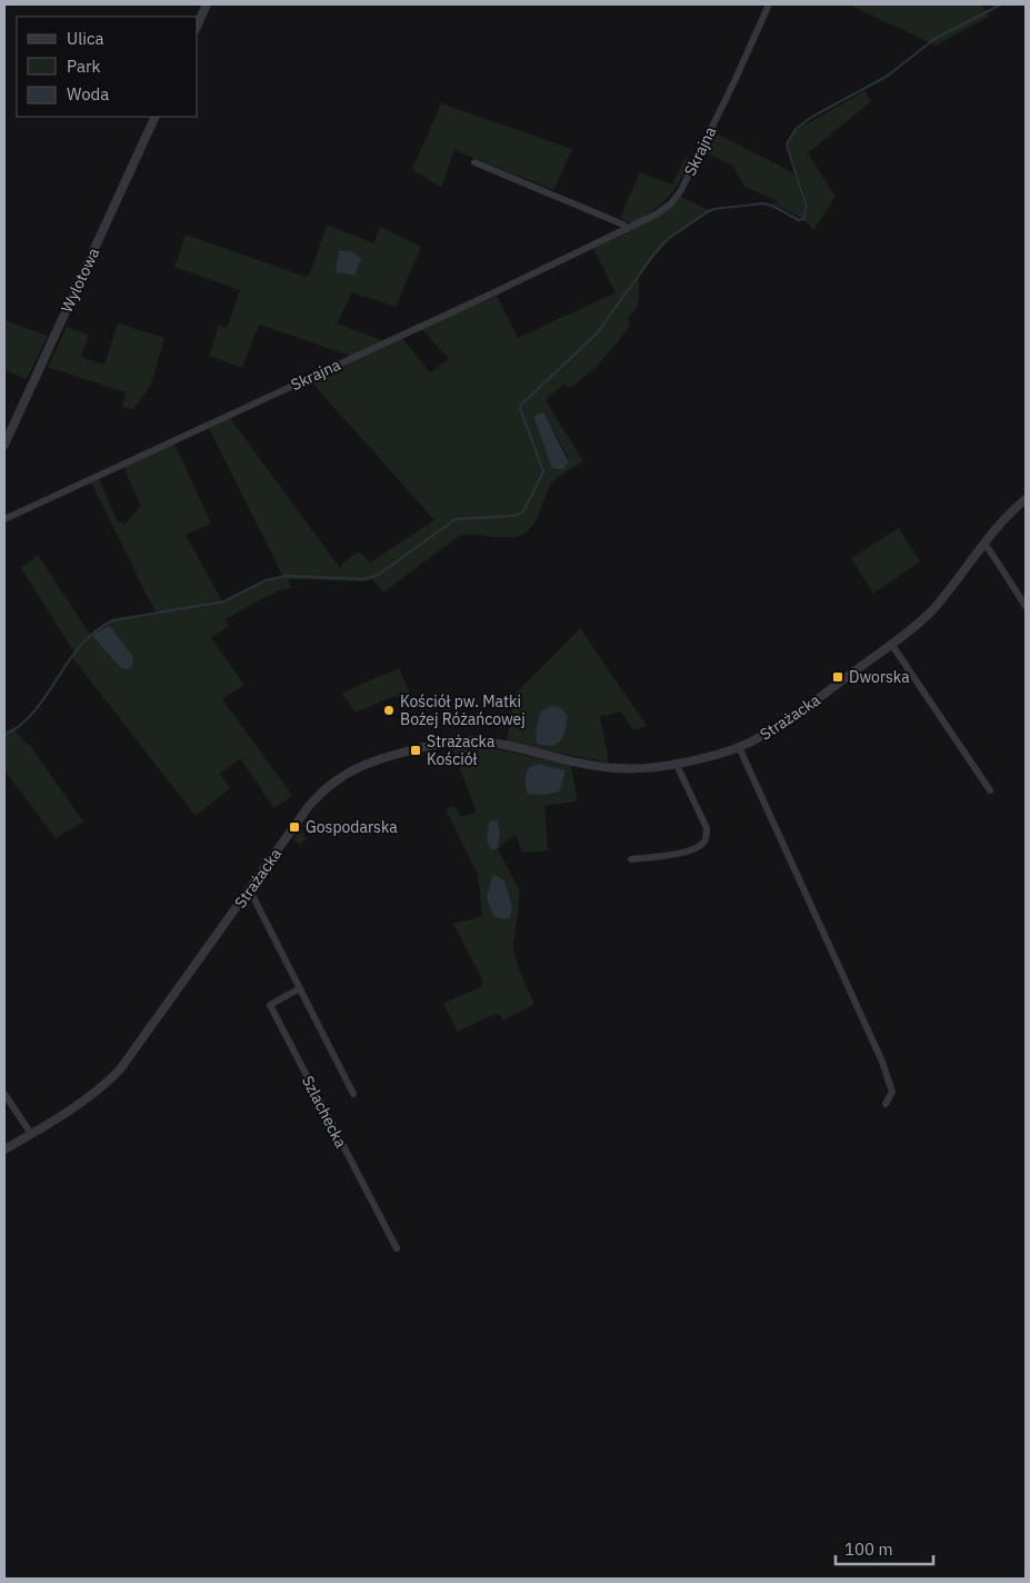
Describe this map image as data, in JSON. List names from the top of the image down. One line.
{"streets":{"street":["Skrajna","Wylotowa","Strażacka","Szlachecka"]},"places":{"transit":["Dworska","Strażacka Kościół","Gospodarska"],"other":["Kościół pw. Matki Bożej Różańcowej"]},"legend":["Ulica","Park","Woda"],"scale_bar":"100 m"}
